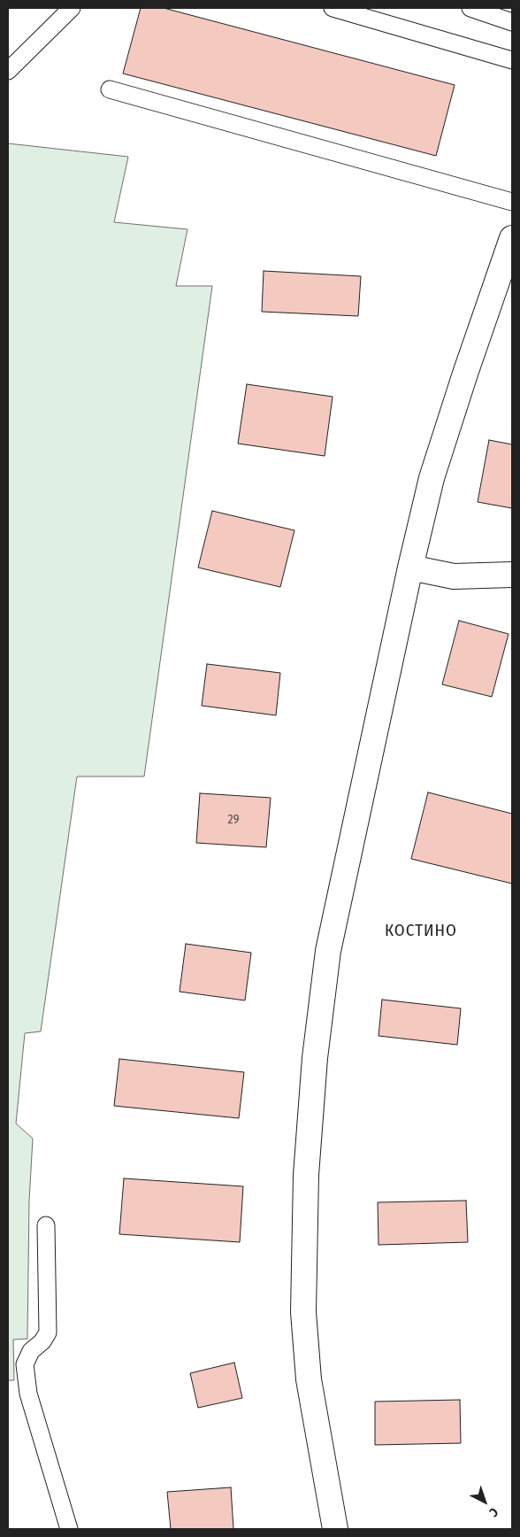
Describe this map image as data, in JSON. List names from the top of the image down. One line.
{"districts":["КОСТИНО"],"house_numbers":["29"],"north":"bottom right"}
